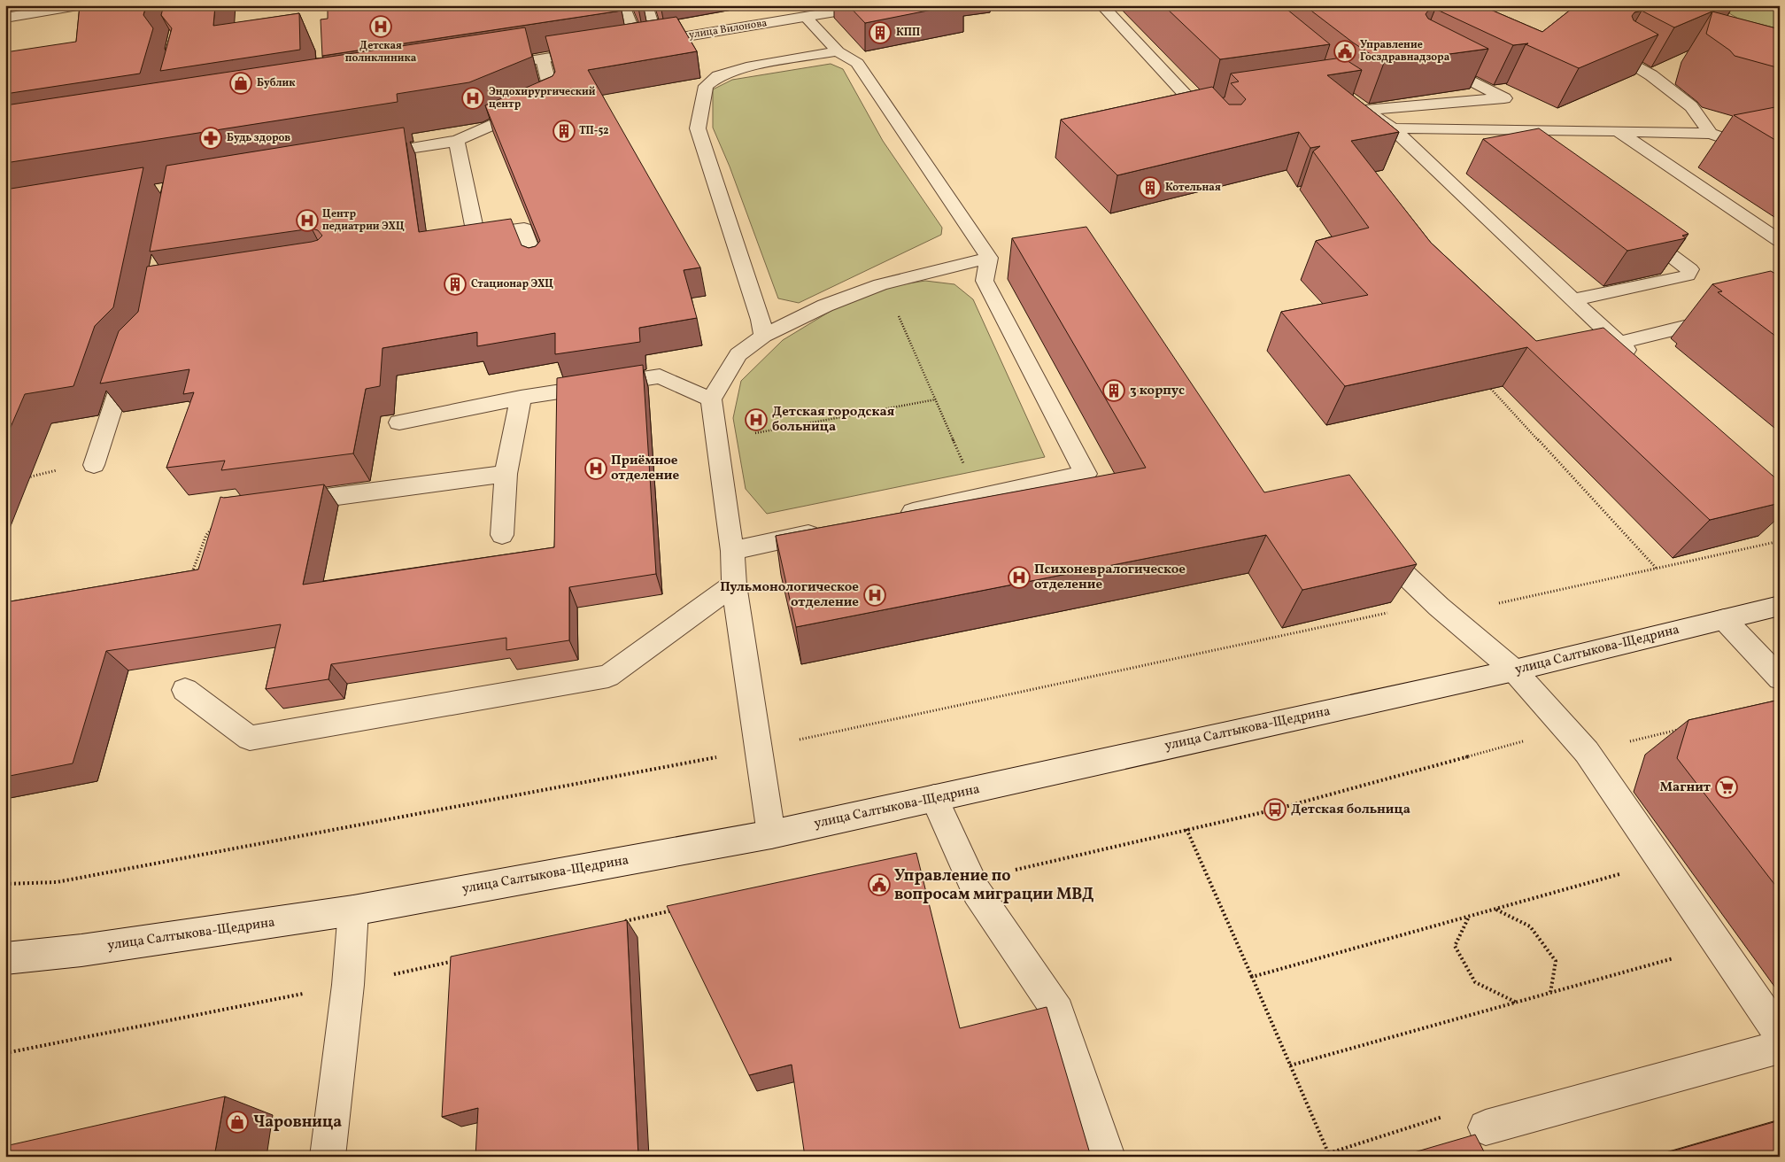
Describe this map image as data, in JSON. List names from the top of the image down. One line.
{"streets":{"main road":["улица Вилонова","улица Салтыкова-Щедрина"]},"places":{"hospital":["Детская поликлиника","Эндохирургический центр","Центр педиатрии ЭХЦ","Детская городская больница","Приёмное отделение","Психоневралогическое отделение","Пульмонологическое отделение"],"building":["КПП","ТП-52","Котельная","Стационар ЭХЦ","3 корпус"],"public building":["Управление Госздравнадзора","Управление по вопросам миграции МВД"],"shop":["Бублик","Чаровница"],"pharmacy":["Будь здоров"],"supermarket":["Магнит"],"bus stop":["Детская больница"]}}
